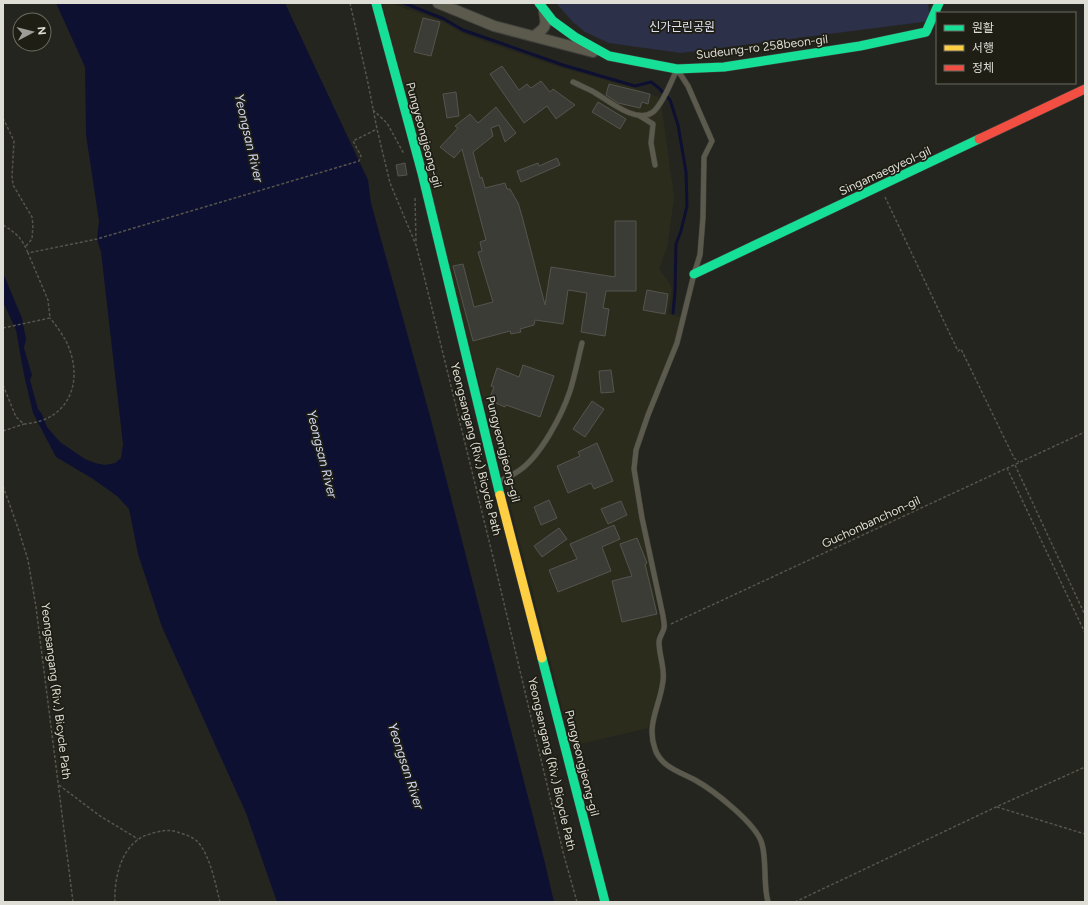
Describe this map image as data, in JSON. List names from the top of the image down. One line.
{"streets":{"street":["Sudeung-ro 258beon-gil","Pungyeongjeong-gil","Singamaegyeol-gil"],"path":["Yeongsangang (Riv.) Bicycle Path","Guchonbanchon-gil"]},"water":["Yeongsan River"],"parks":["신가근린공원"],"legend":["원활","서행","정체"],"north":"right"}
